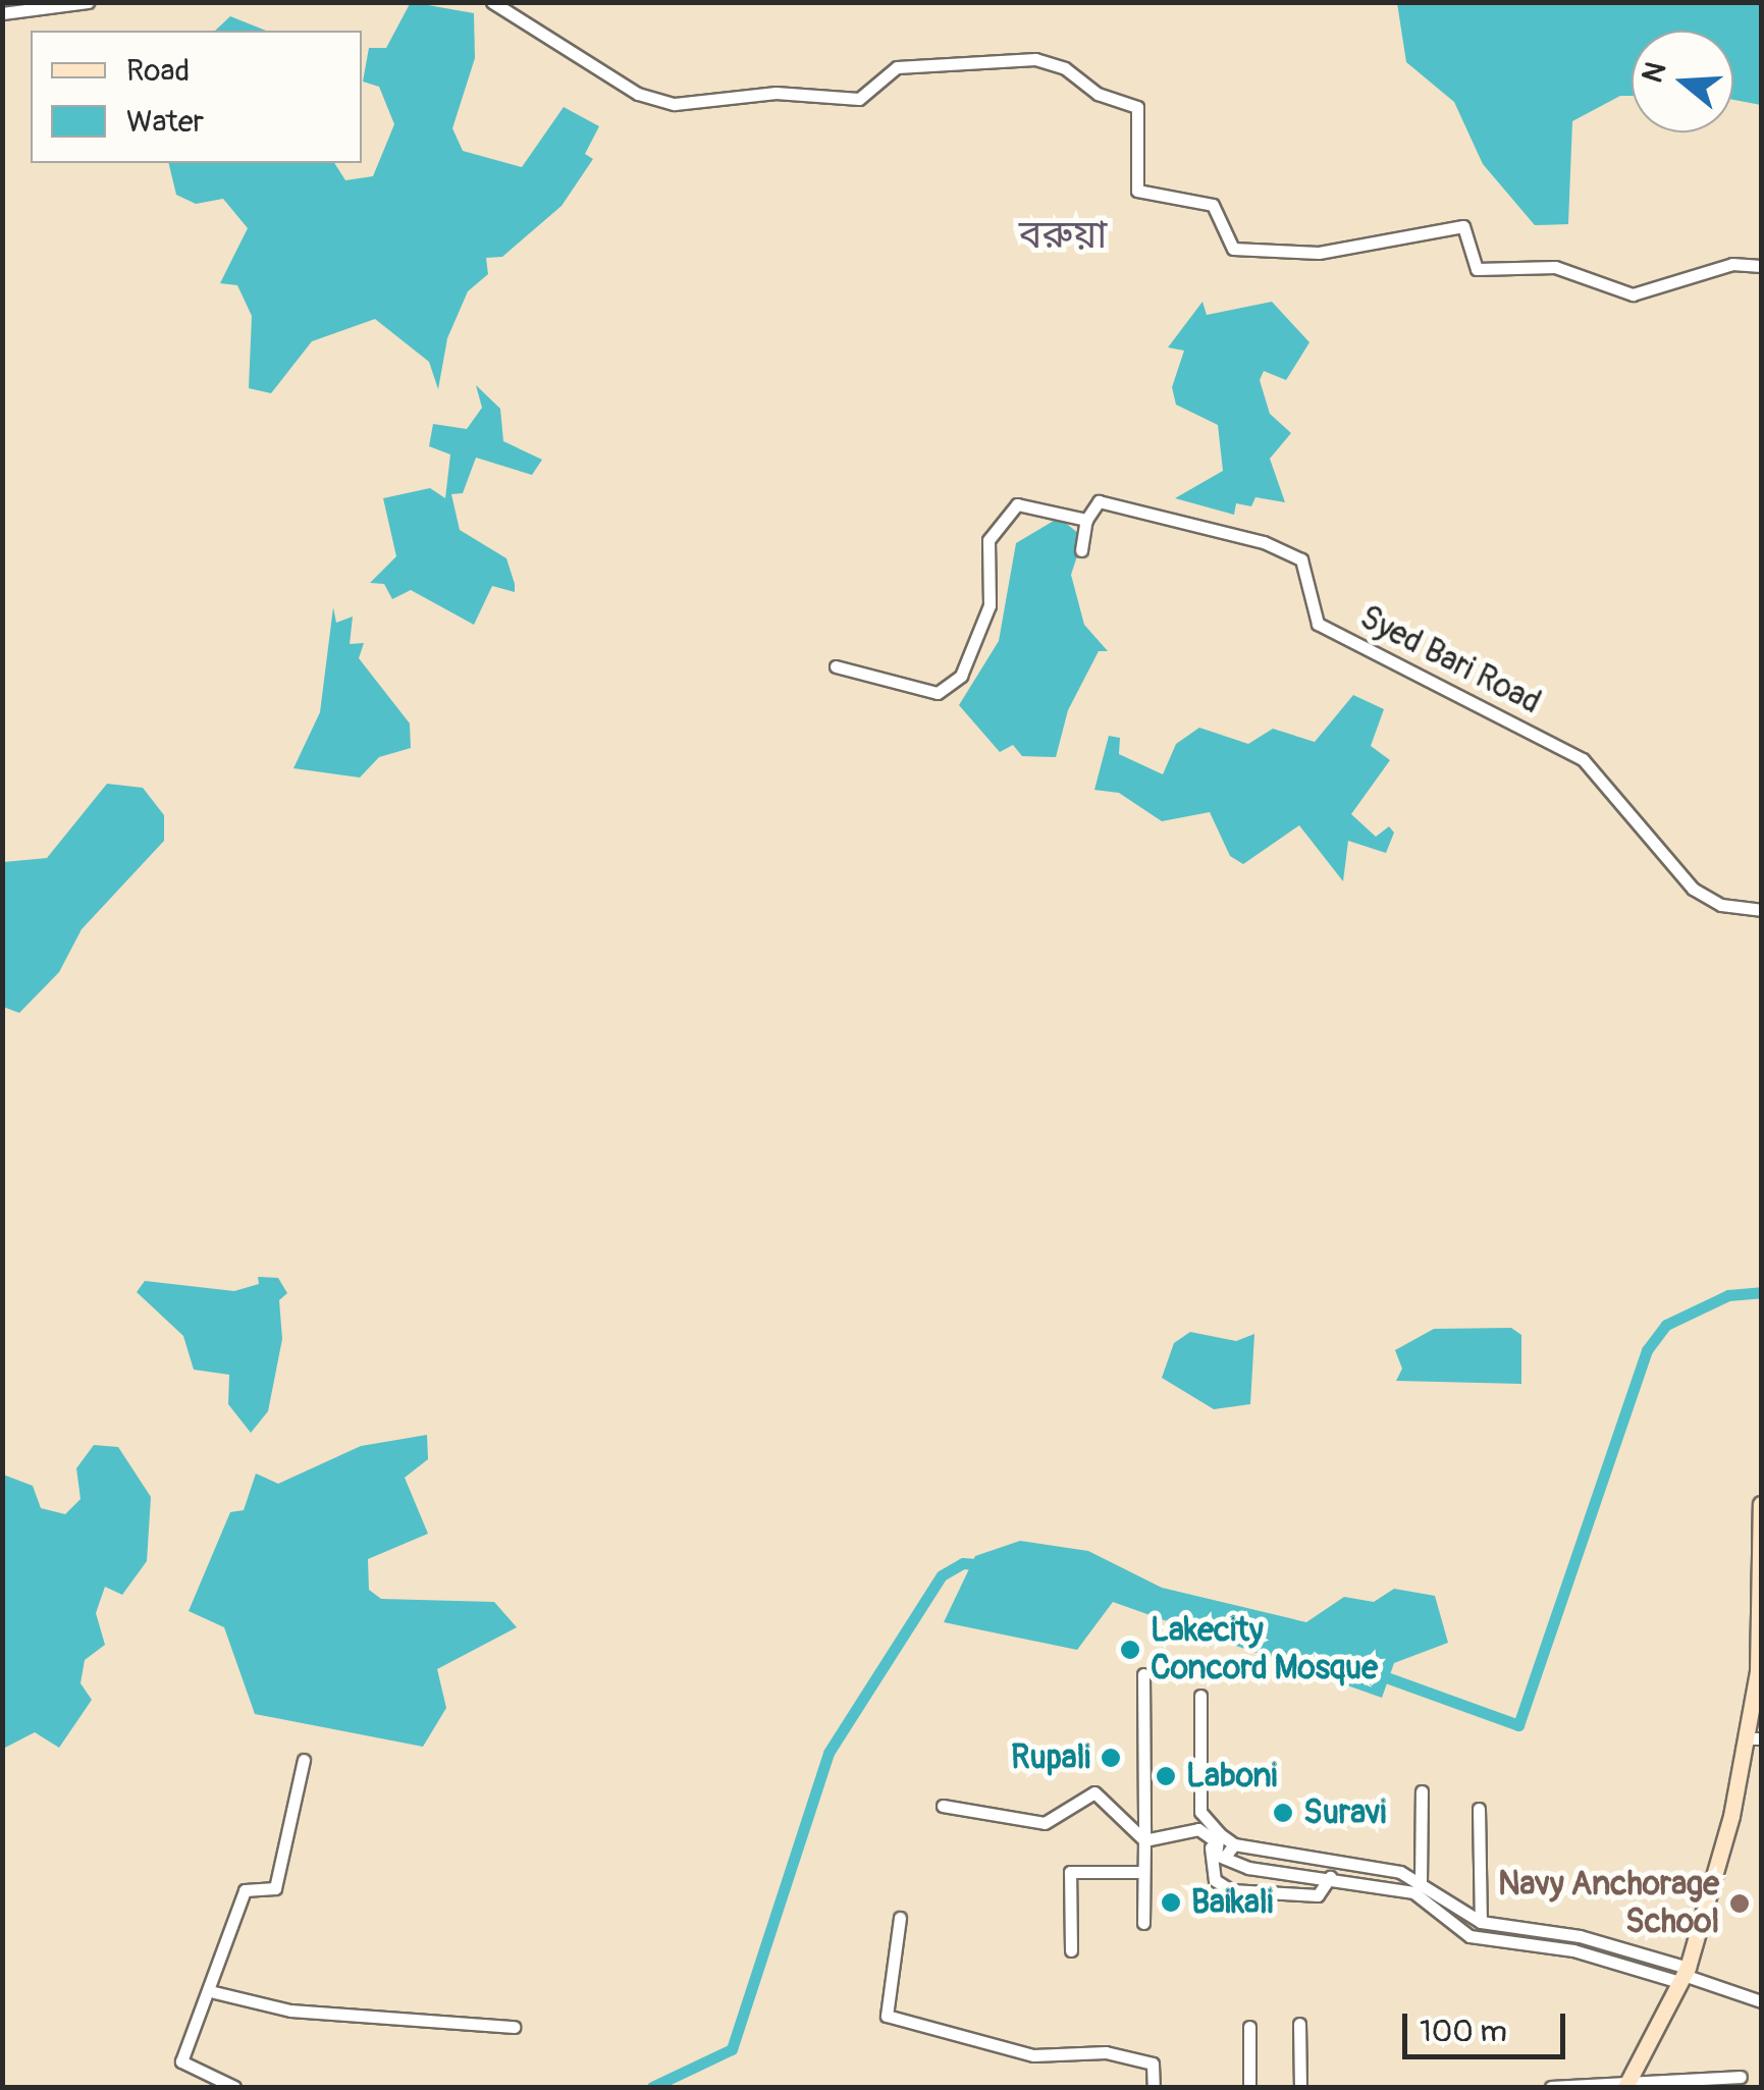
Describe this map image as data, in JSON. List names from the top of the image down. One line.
{"streets":{"street":["Syed Bari Road"]},"districts":["বরুয়া"],"places":["Lakecity Concord Mosque","Rupali","Laboni","Suravi","Baikali","Navy Anchorage School"],"legend":["Road","Water"],"scale_bar":"100 m","north":"left"}
